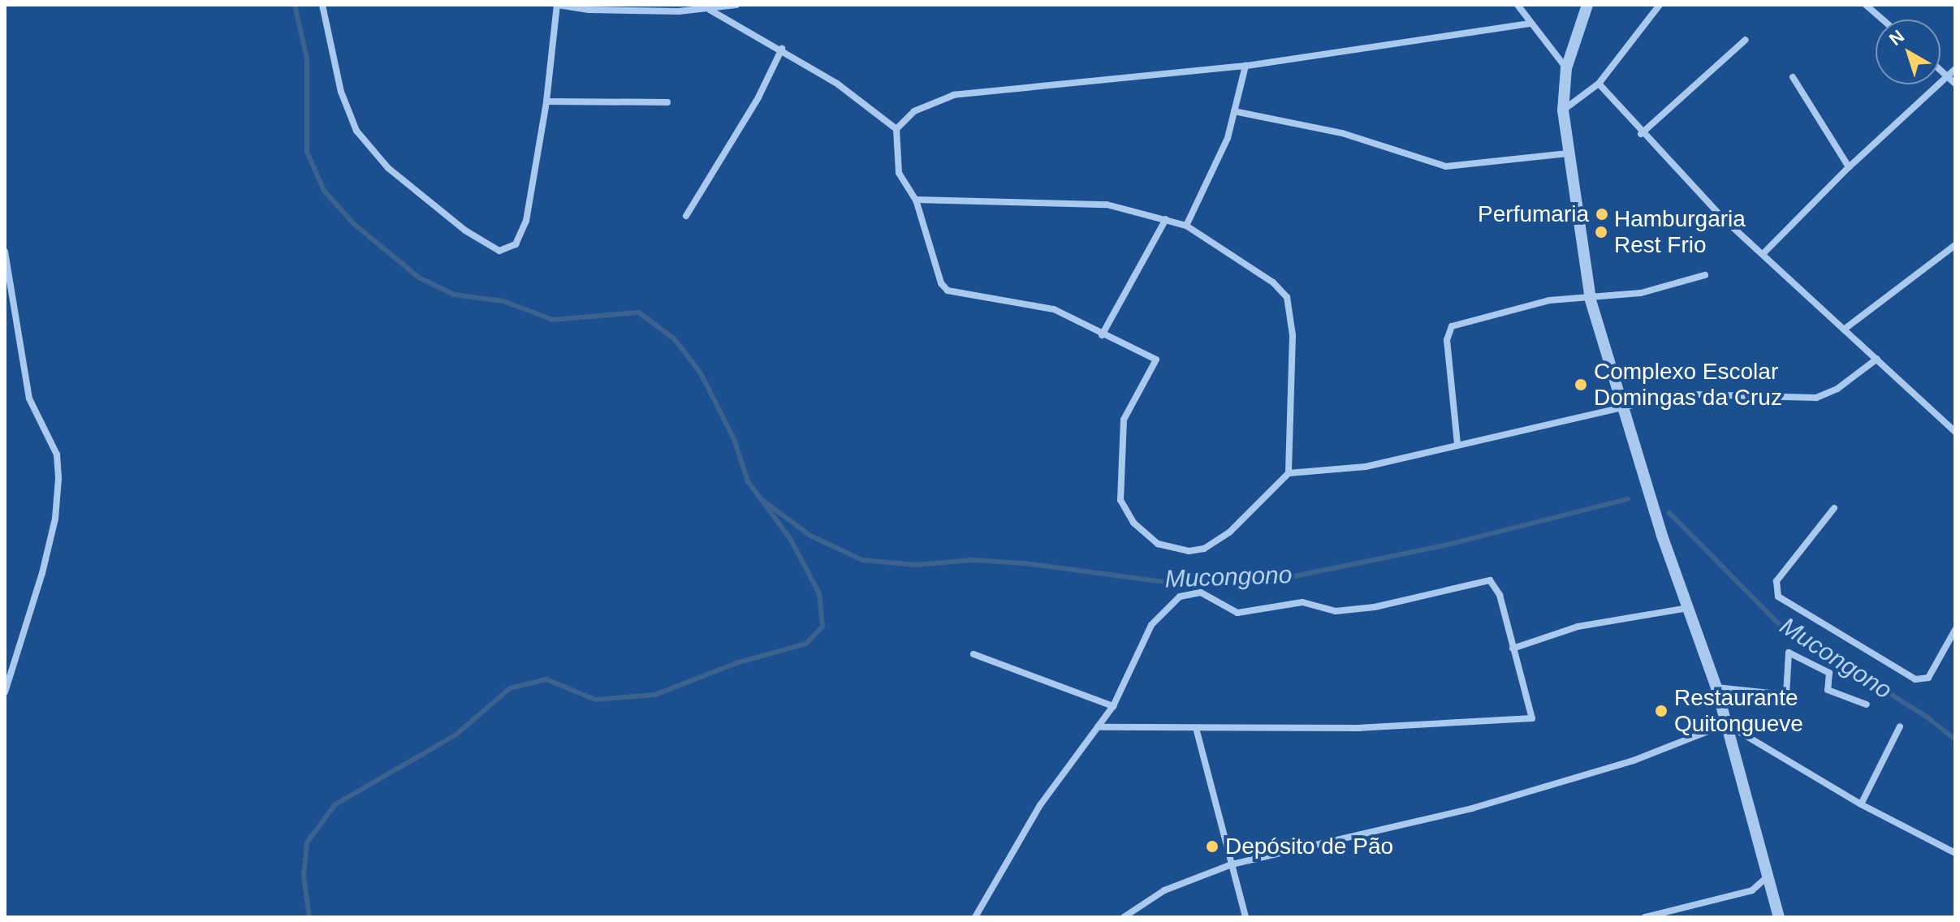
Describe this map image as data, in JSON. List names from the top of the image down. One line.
{"water":["Mucongono"],"places":["Perfumaria","Hamburgaria Rest Frio","Complexo Escolar Domingas da Cruz","Restaurante Quitongueve","Depósito de Pão"],"north":"top left"}
